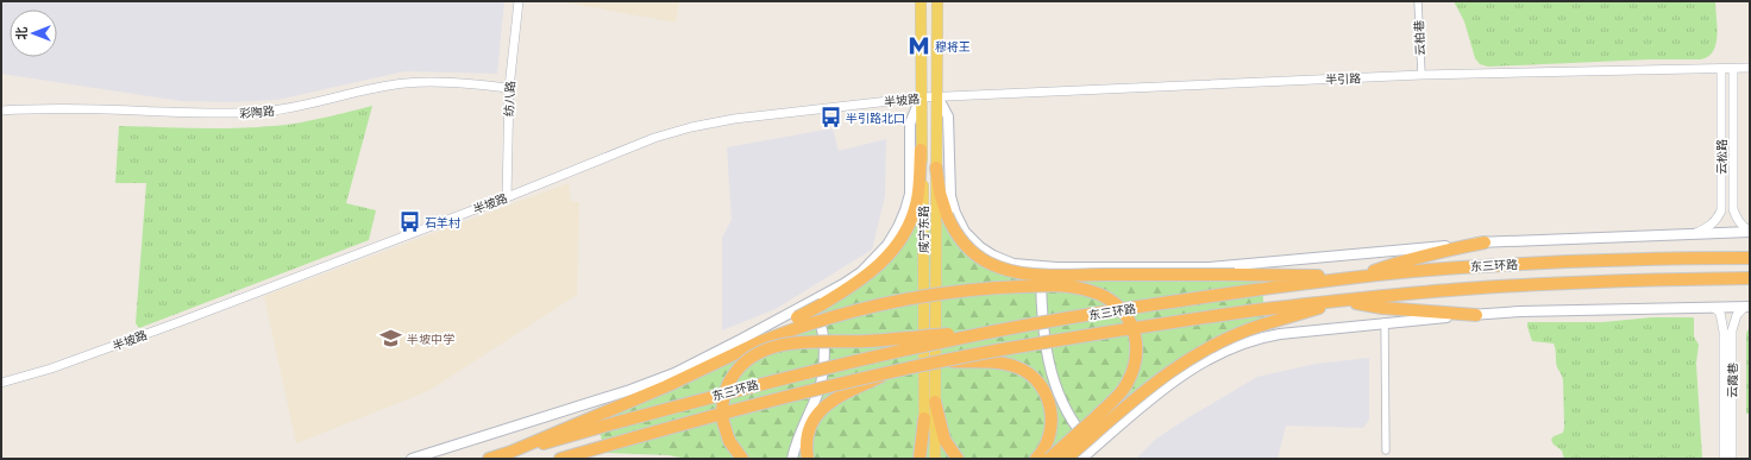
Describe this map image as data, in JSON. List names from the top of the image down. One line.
{"streets":{"highway":["东三环路"],"main road":["咸宁东路"],"street":["云柏巷","半引路","纺八路","半坡路","彩陶路","云松路","云霞巷"]},"crossings":[["云柏巷","半引路"],["半引路","半坡路"],["半引路","云松路"],["半引路","咸宁东路"],["纺八路","半坡路"],["纺八路","彩陶路"],["半坡路","咸宁东路"]],"places":{"metro station":["穆将王"],"bus stop":["半引路北口","石羊村"],"school or university":["半坡中学"]},"north":"left"}
